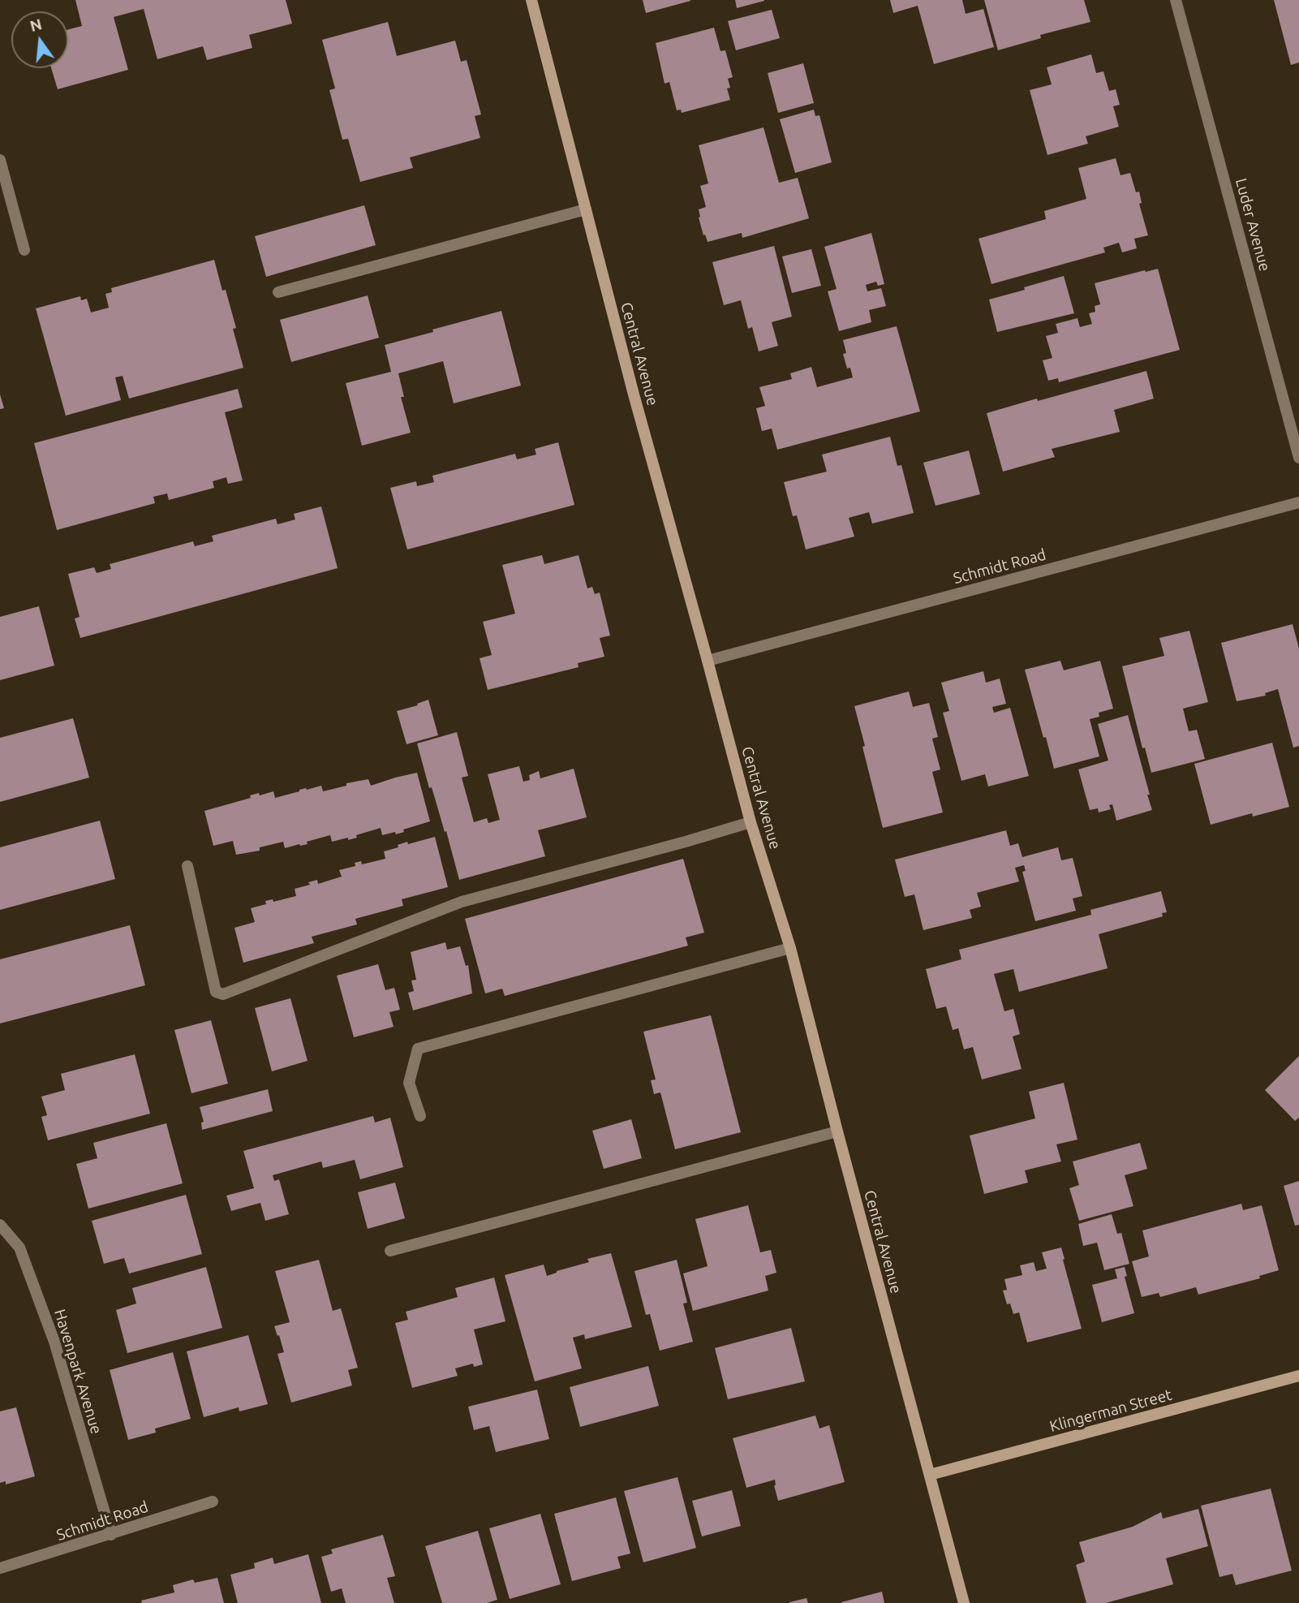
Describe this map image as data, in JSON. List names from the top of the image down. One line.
{"streets":{"street":["Luder Avenue","Central Avenue","Schmidt Road","Havenpark Avenue","Klingerman Street"]},"crossings":[["Central Avenue","Schmidt Road"],["Central Avenue","Klingerman Street"],["Schmidt Road","Havenpark Avenue"]],"north":"top"}
